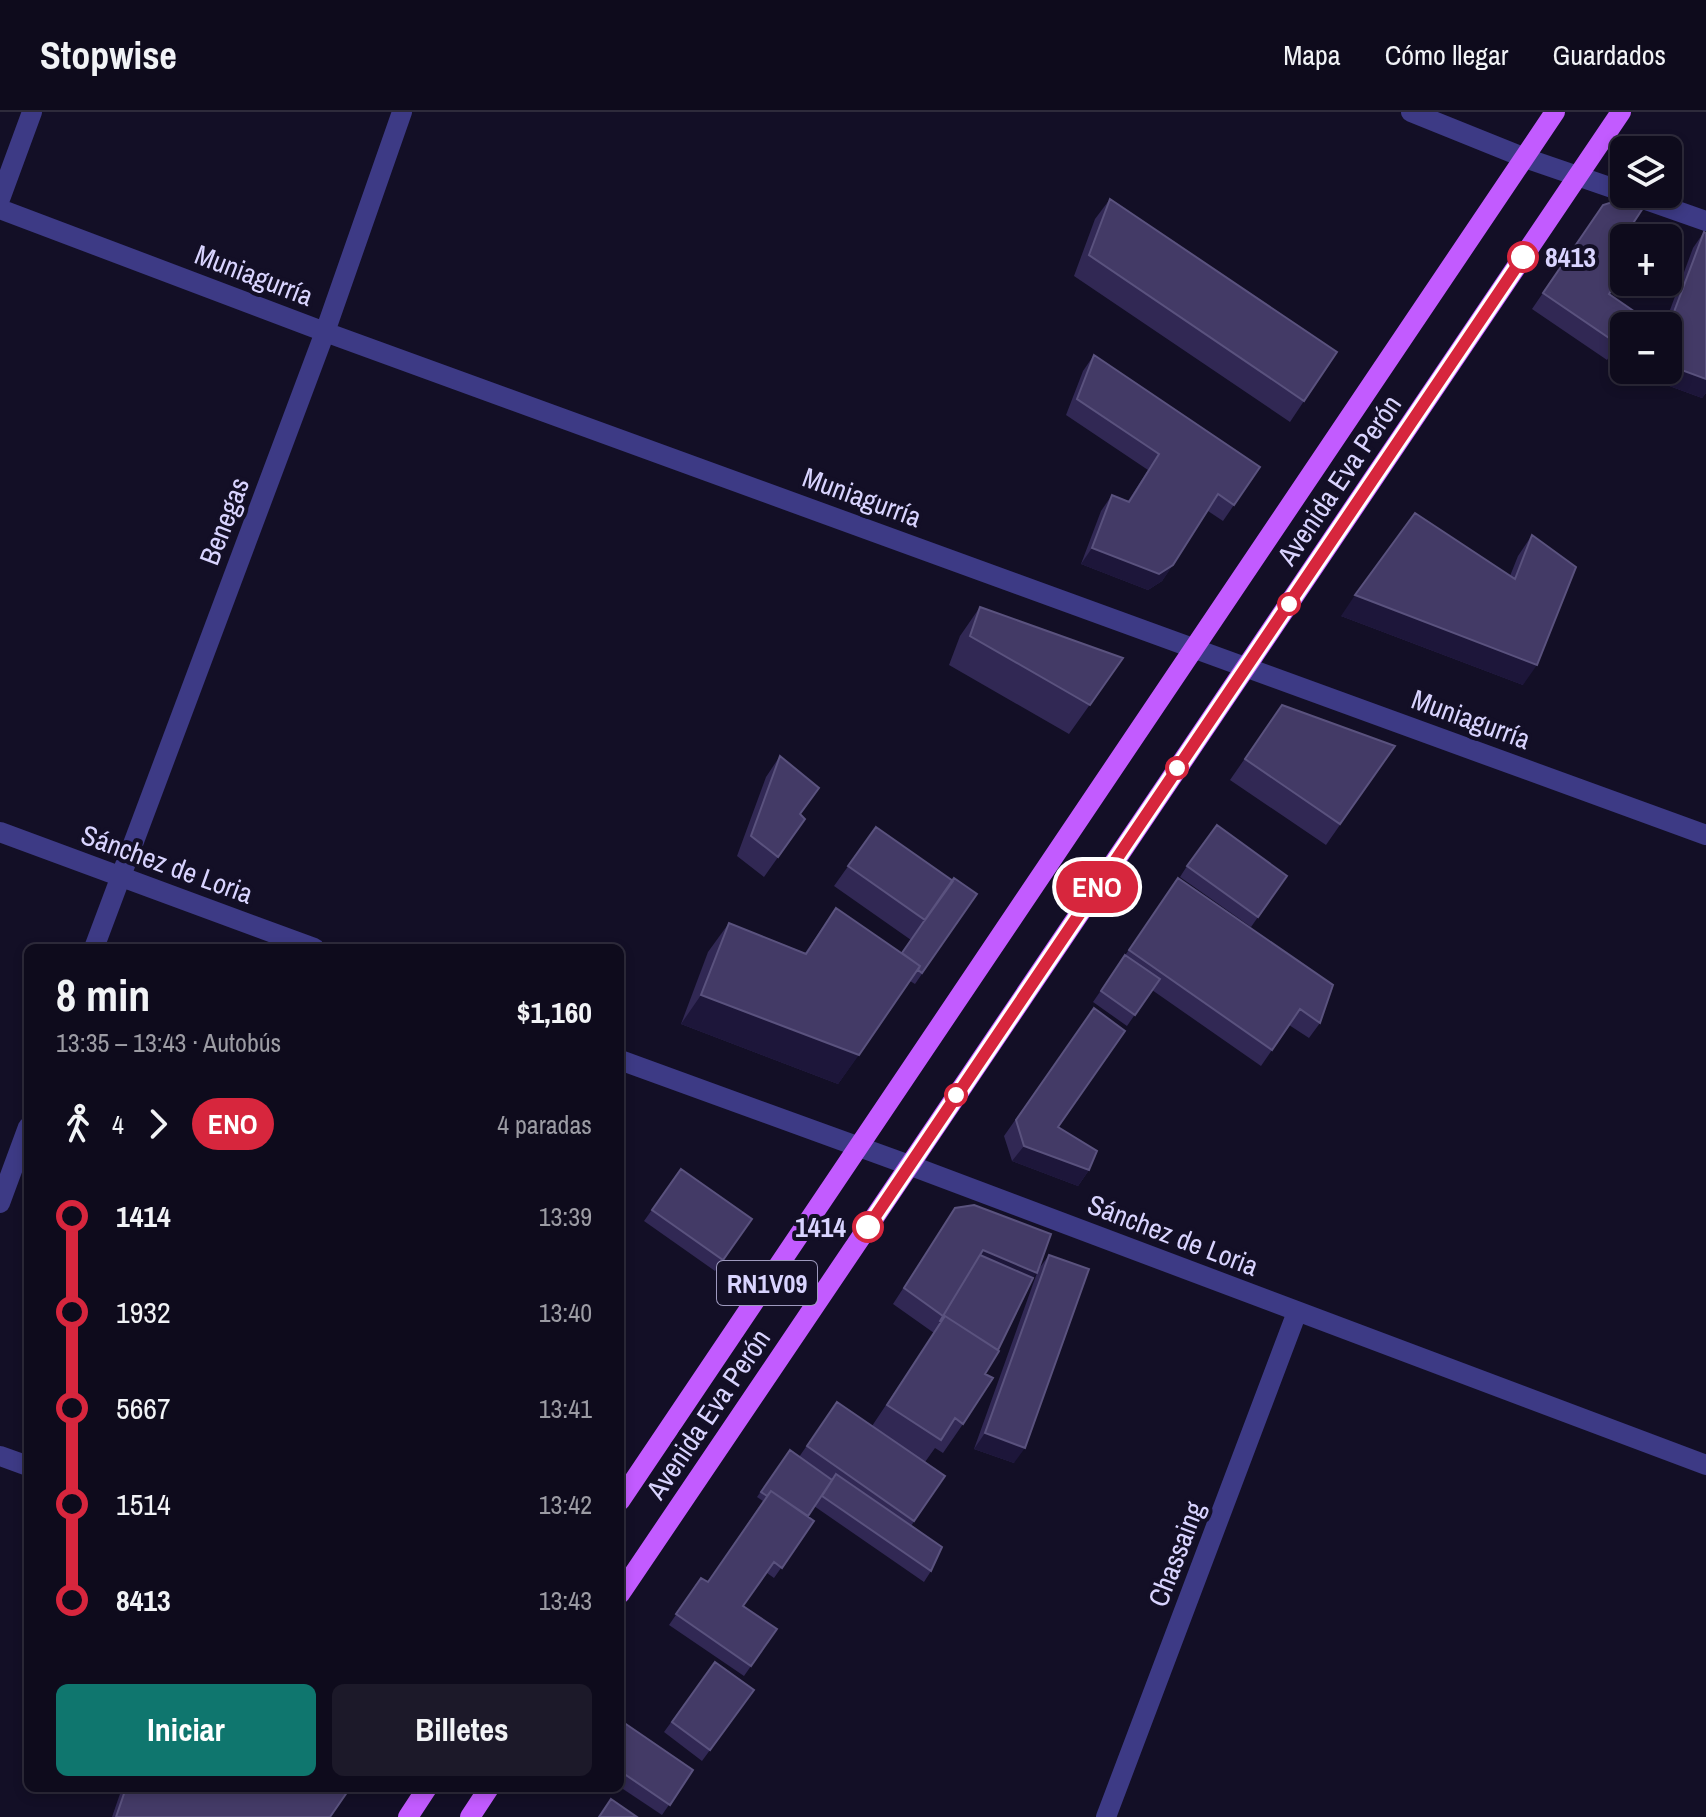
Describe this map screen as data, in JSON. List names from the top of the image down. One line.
{"streets":{"main road":["Avenida Eva Perón","RN1V09"],"street":["Muniagurría","Benegas","Sánchez de Loria","Chassaing"]},"crossings":[["Muniagurría","Avenida Eva Perón"],["Muniagurría","Benegas"],["Avenida Eva Perón","Sánchez de Loria"],["Benegas","Sánchez de Loria"],["Sánchez de Loria","Chassaing"]],"places":["8413","1414"],"lines":["bus line ENO"],"page":{"header":"Stopwise","nav":["Mapa","Cómo llegar","Guardados"],"on_map":"ENO","map_buttons":["+","−"],"heading":["8 min","13:35 – 13:43 · Autobús","$1,160"],"legs":["4","ENO","4 paradas"],"list":[{"name":"1414","value":"13:39"},{"name":"1932","value":"13:40"},{"name":"5667","value":"13:41"},{"name":"1514","value":"13:42"},{"name":"8413","value":"13:43"}],"buttons":["Iniciar","Billetes"]}}
